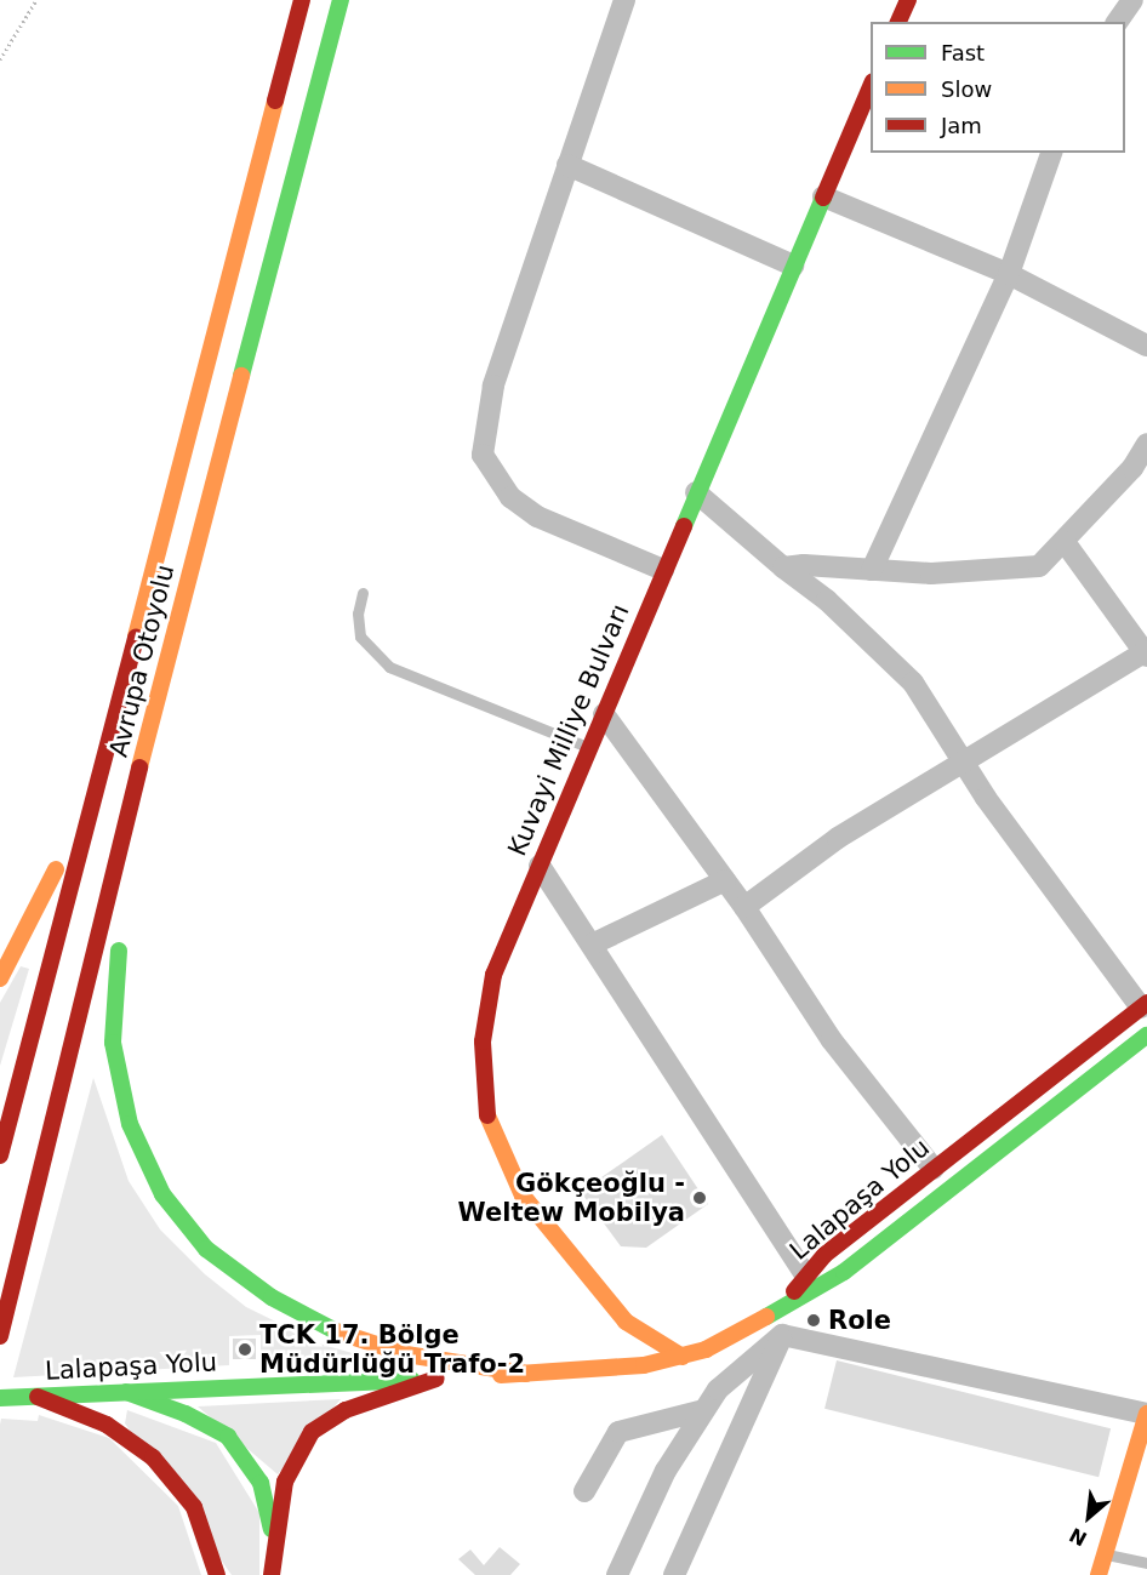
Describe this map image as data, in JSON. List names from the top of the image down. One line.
{"streets":{"main road":["Avrupa Otoyolu","Kuvayi Milliye Bulvarı","Lalapaşa Yolu"]},"places":["Gökçeoğlu - Weltew Mobilya","Role","TCK 17. Bölge Müdürlüğü Trafo-2"],"legend":["Fast","Slow","Jam"],"north":"bottom left"}
